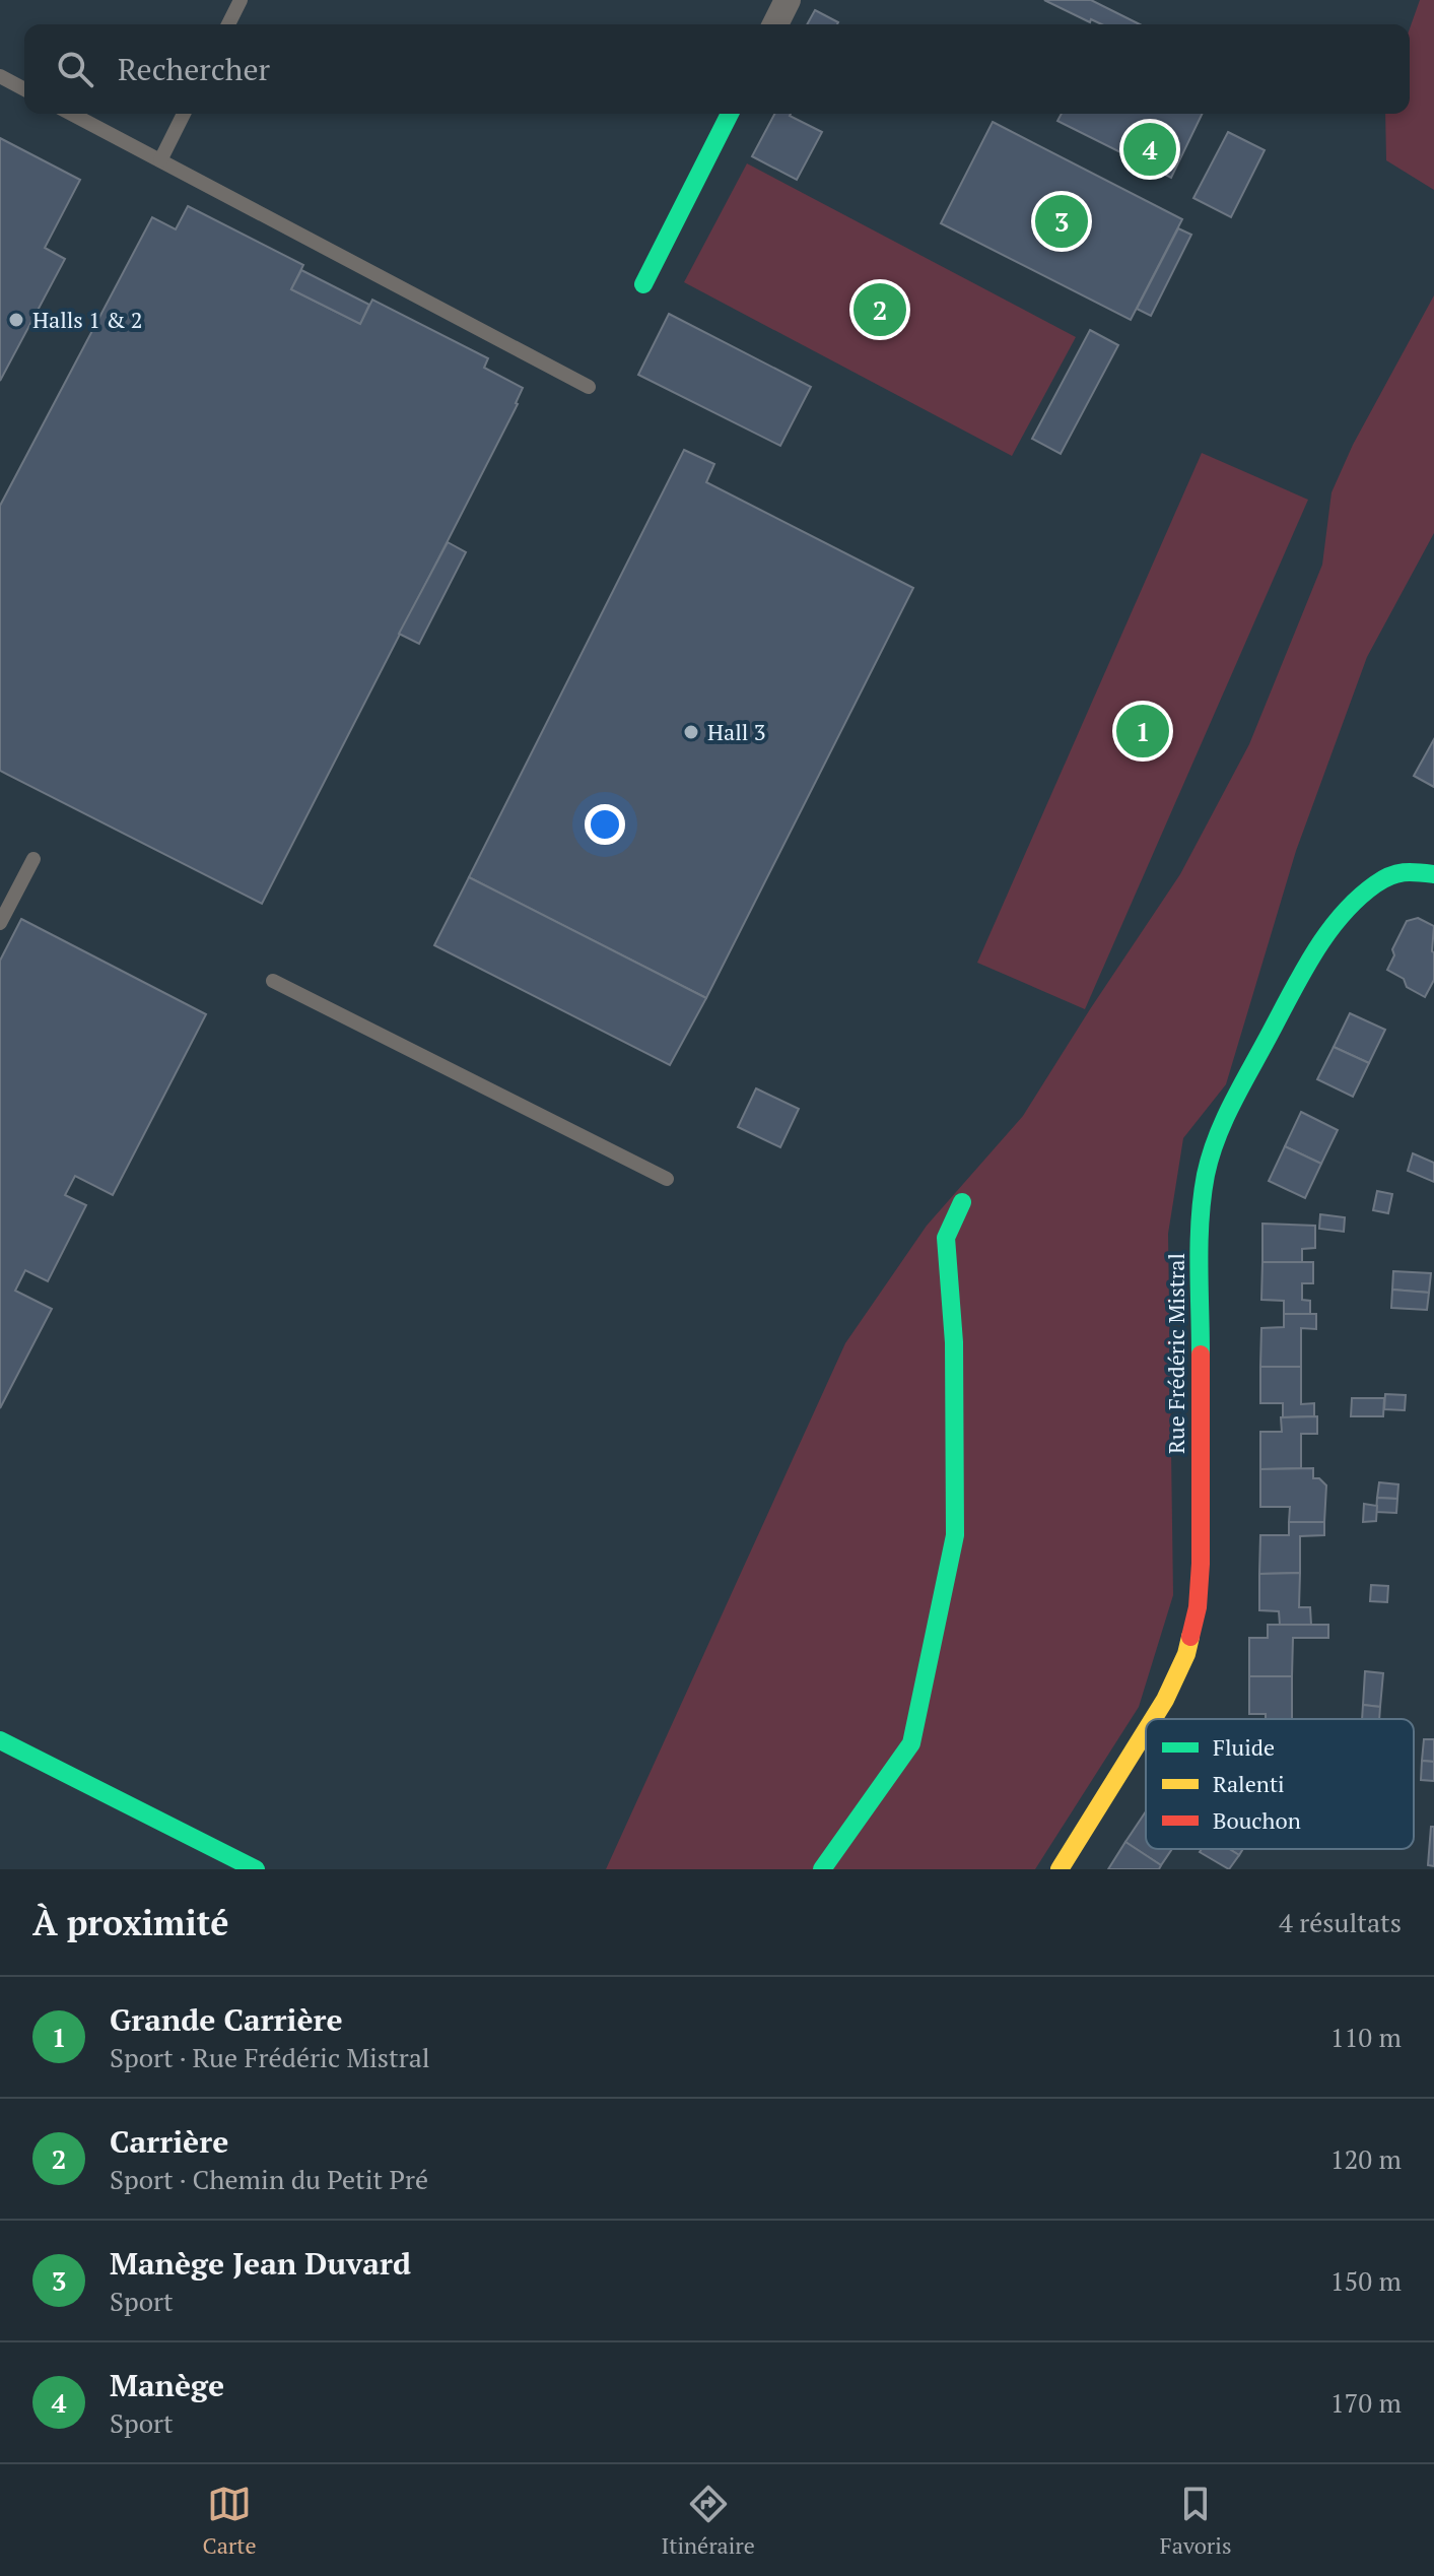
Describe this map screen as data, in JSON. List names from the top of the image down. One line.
{"streets":{"street":["Rue Frédéric Mistral"]},"places":["Halls 1 & 2","Hall 3"],"legend":["Fluide","Ralenti","Bouchon"],"page":{"search":"Rechercher","pins":["4","3","2","1"],"heading":["À proximité","4 résultats"],"list":[{"mark":"1","name":"Grande Carrière","note":"Sport · Rue Frédéric Mistral","value":"110 m"},{"mark":"2","name":"Carrière","note":"Sport · Chemin du Petit Pré","value":"120 m"},{"mark":"3","name":"Manège Jean Duvard","note":"Sport","value":"150 m"},{"mark":"4","name":"Manège","note":"Sport","value":"170 m"}],"nav":["Carte","Itinéraire","Favoris"]}}
